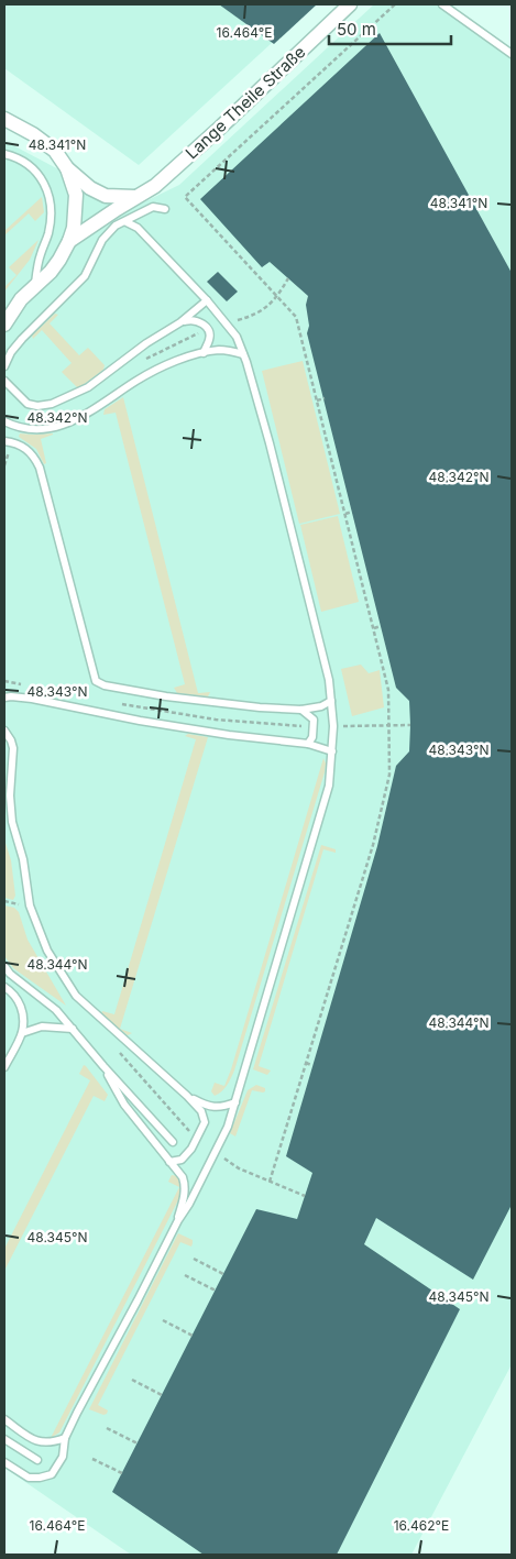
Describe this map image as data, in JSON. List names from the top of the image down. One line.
{"streets":{"street":["Lange Theile Straße"]},"scale_bar":"50 m","coordinates":["16.464°E","48.341°N","48.342°N","48.343°N","48.344°N","48.345°N","16.462°E"]}
